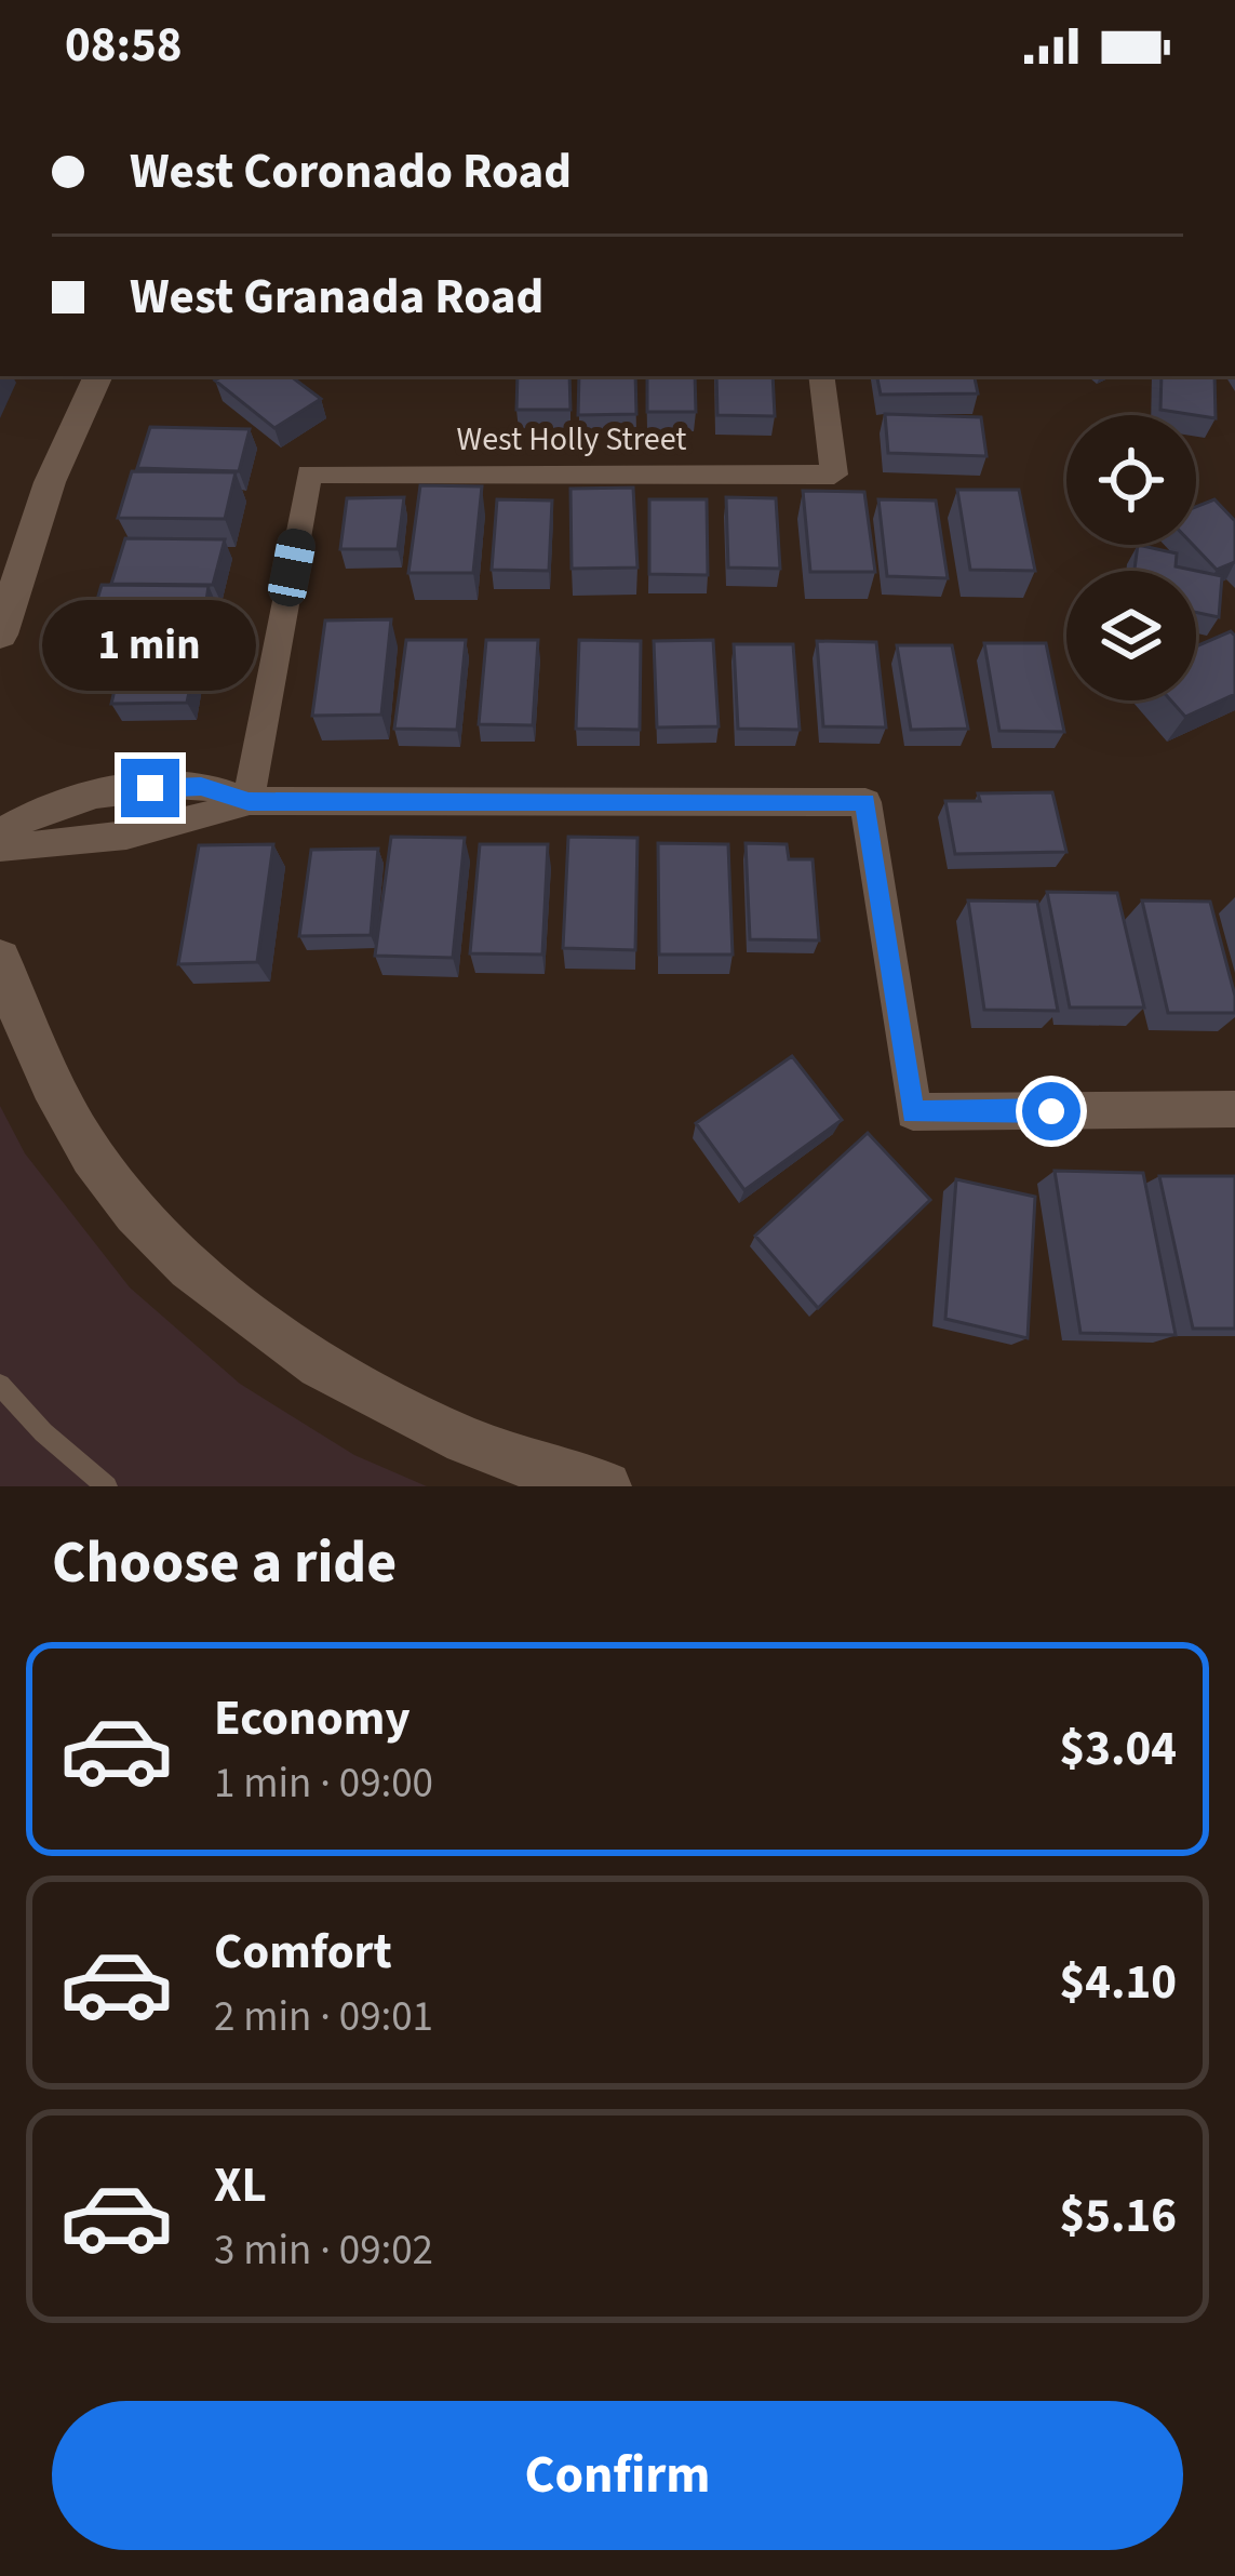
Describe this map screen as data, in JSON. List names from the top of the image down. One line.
{"streets":{"street":["West Holly Street"]},"page":{"status":"08:58","banner":["West Coronado Road","West Granada Road"],"bubble":"1 min","heading":"Choose a ride","list":[{"name":"Economy","note":"1 min · 09:00","value":"$3.04"},{"name":"Comfort","note":"2 min · 09:01","value":"$4.10"},{"name":"XL","note":"3 min · 09:02","value":"$5.16"}],"buttons":"Confirm"}}
